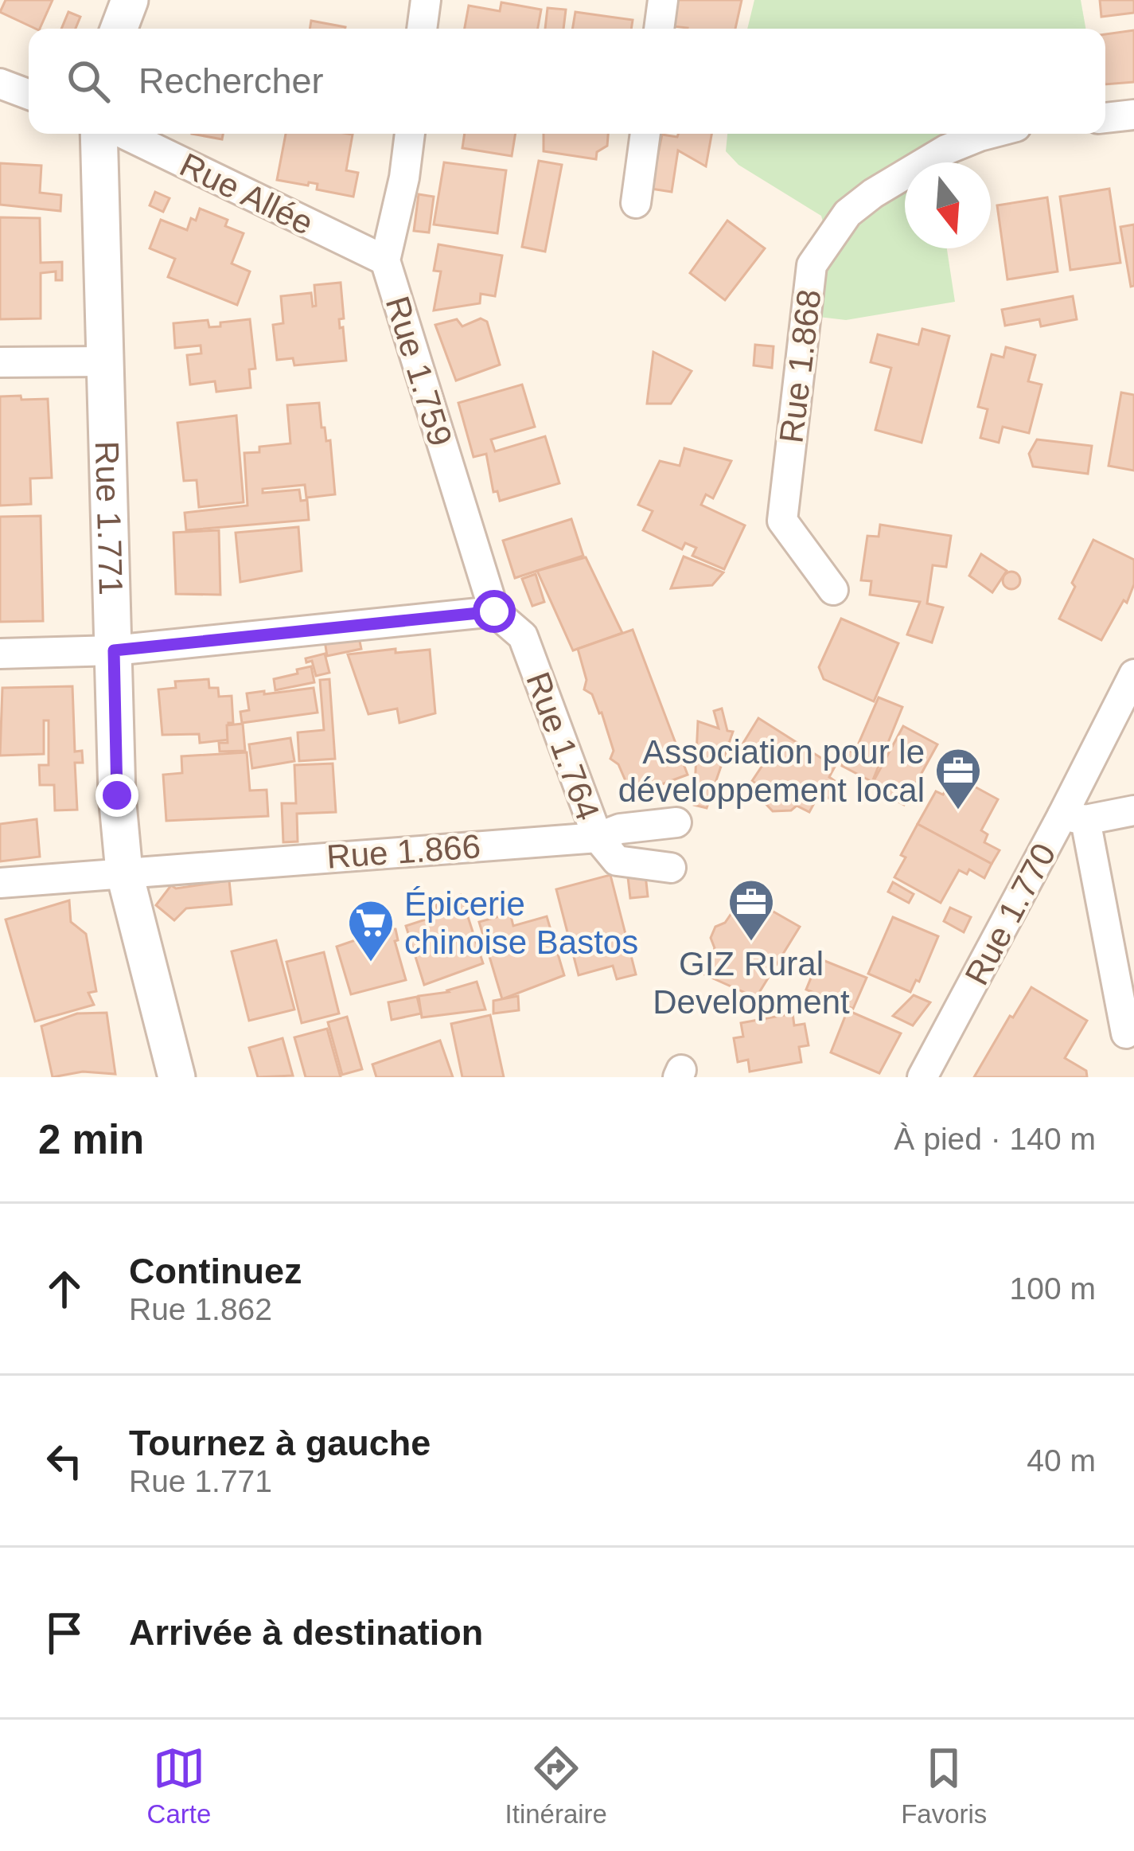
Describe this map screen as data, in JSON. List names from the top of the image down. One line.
{"streets":{"street":["Rue Allée","Rue 1.868","Rue 1.759","Rue 1.771","Rue 1.764","Rue 1.866","Rue 1.770"]},"crossings":[["Rue Allée","Rue 1.759"],["Rue 1.759","Rue 1.764"],["Rue 1.771","Rue 1.866"],["Rue 1.764","Rue 1.866"]],"places":{"office":["Association pour le développement local","GIZ Rural Development"],"supermarket":["Épicerie chinoise Bastos"]},"north":"bottom","page":{"search":"Rechercher","heading":["2 min","À pied · 140 m"],"list":[["Continuez","Rue 1.862","100 m"],["Tournez à gauche","Rue 1.771","40 m"],"Arrivée à destination"],"nav":["Carte","Itinéraire","Favoris"]}}
